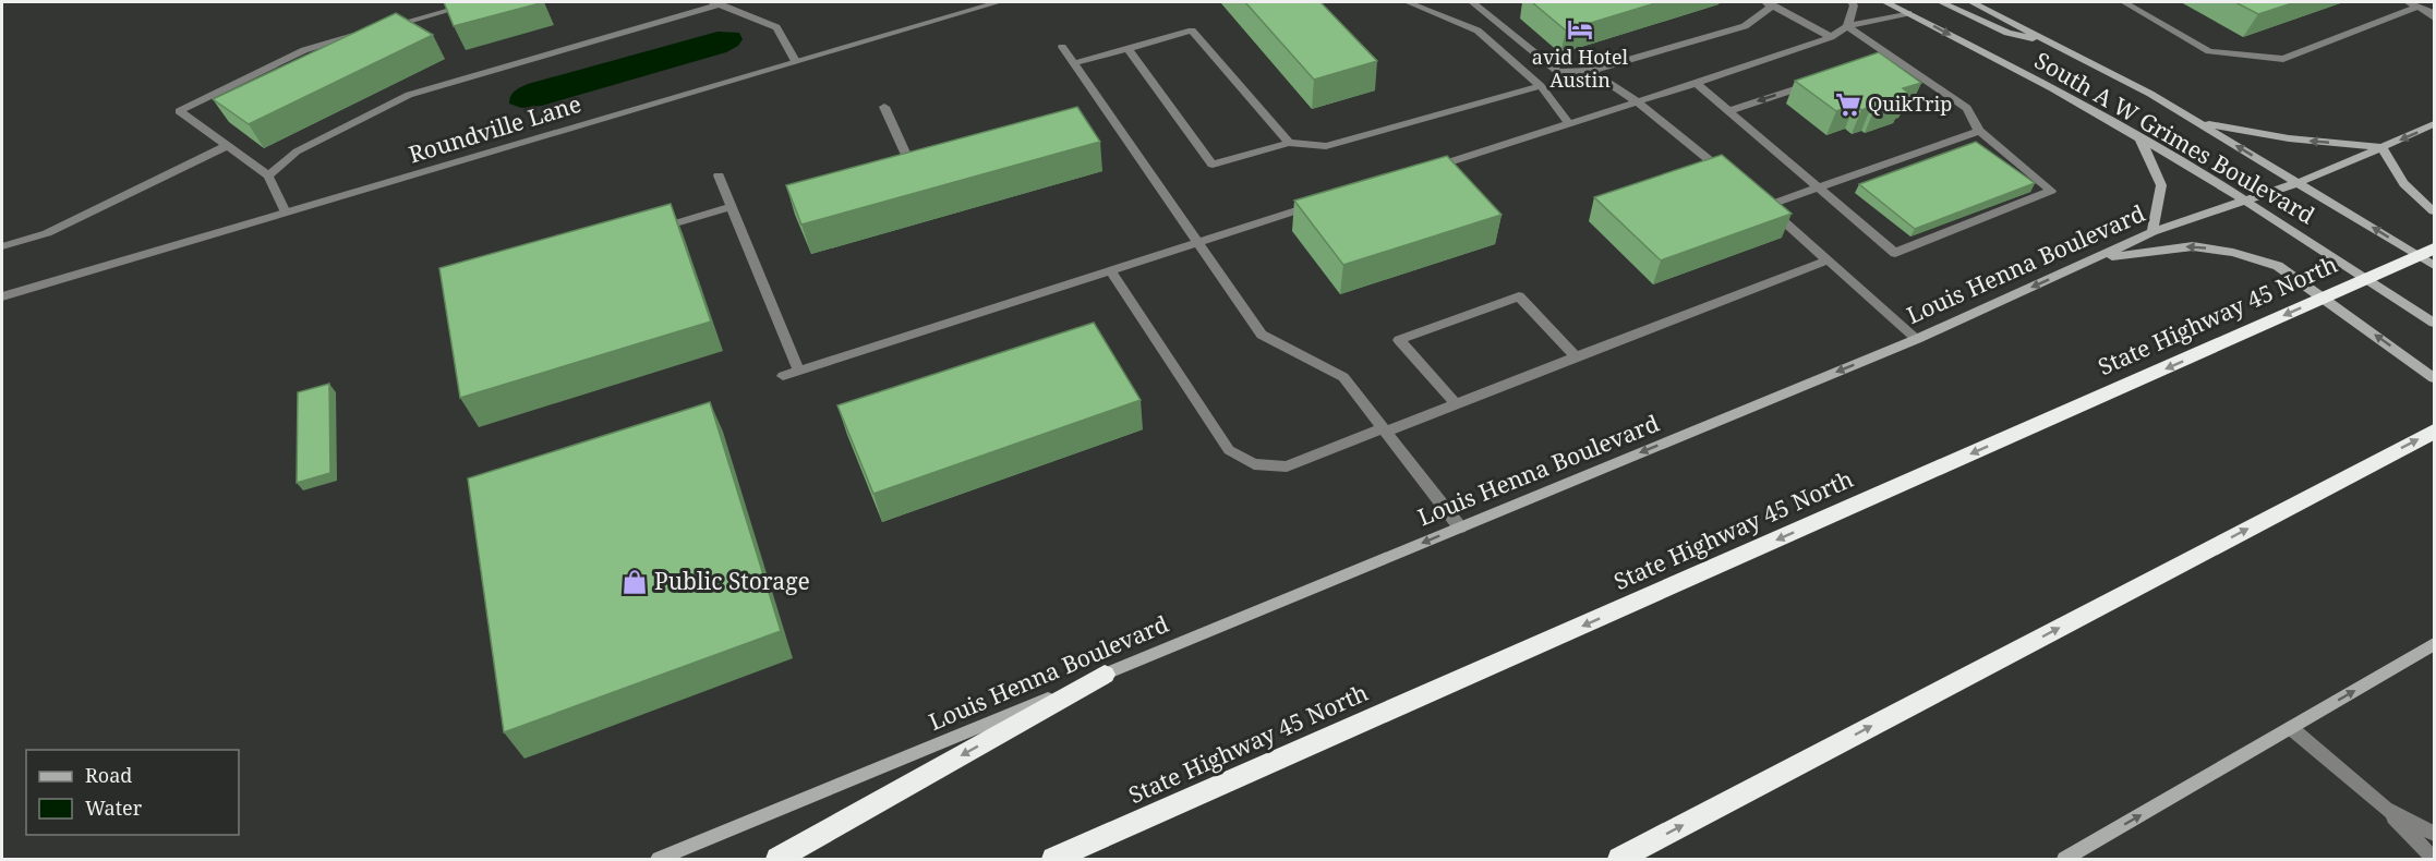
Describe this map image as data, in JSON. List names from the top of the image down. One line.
{"streets":{"highway":["State Highway 45 North"],"main road":["South A W Grimes Boulevard","Louis Henna Boulevard"],"street":["Roundville Lane"]},"crossings":[["South A W Grimes Boulevard","Louis Henna Boulevard"]],"one_way":["Louis Henna Boulevard","State Highway 45 North"],"places":{"hotel":["avid Hotel Austin"],"supermarket":["QuikTrip"],"shop":["Public Storage"]},"legend":["Road","Water"]}
